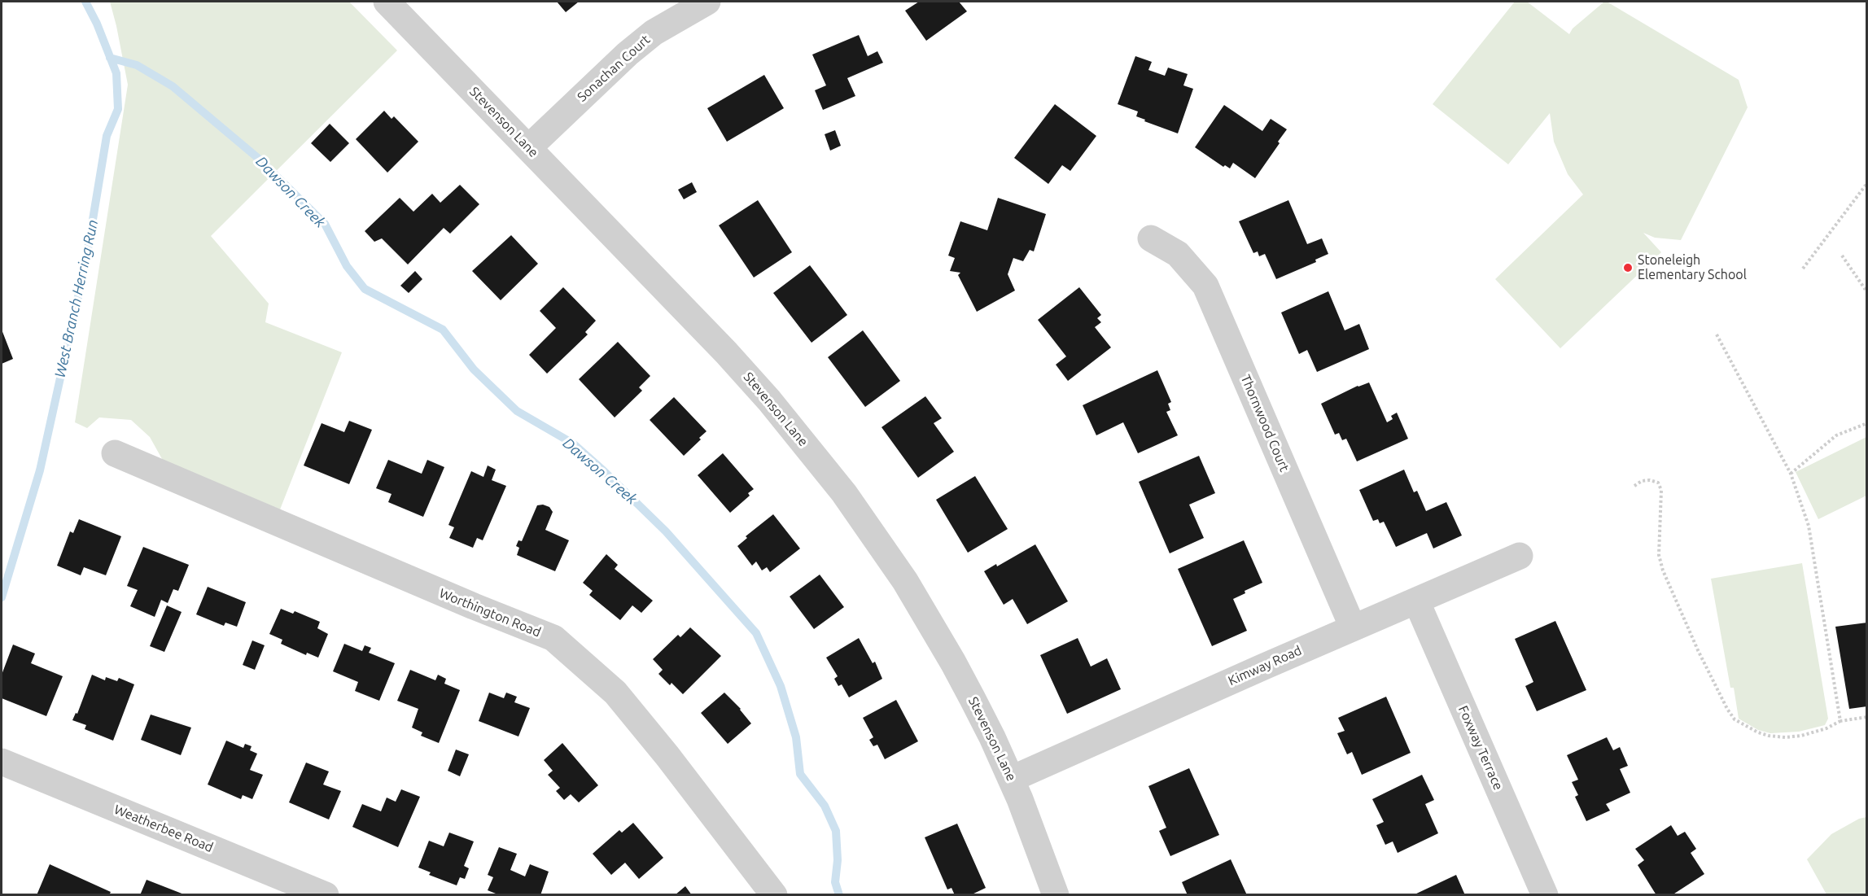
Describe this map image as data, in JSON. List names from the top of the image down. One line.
{"streets":{"street":["Sonachan Court","Stevenson Lane","Thornwood Court","Worthington Road","Kimway Road","Foxway Terrace","Weatherbee Road"]},"crossings":[["Sonachan Court","Stevenson Lane"],["Stevenson Lane","Kimway Road"],["Thornwood Court","Kimway Road"],["Kimway Road","Foxway Terrace"]],"water":["Dawson Creek","West Branch Herring Run"],"places":["Stoneleigh Elementary School"]}
